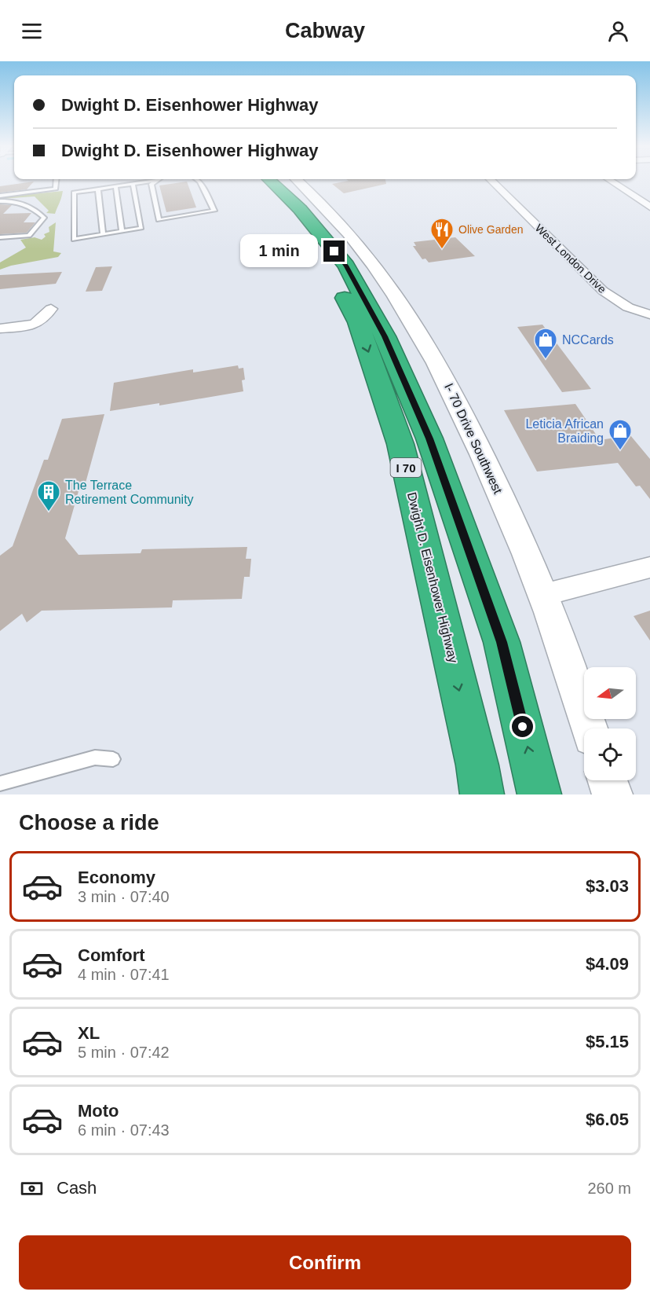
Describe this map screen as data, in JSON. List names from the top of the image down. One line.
{"streets":{"highway":["I 70","Dwight D. Eisenhower Highway"],"street":["West London Drive","I- 70 Drive Southwest"]},"places":{"restaurant":["Olive Garden"],"shop":["NCCards","Leticia African Braiding"],"building":["The Terrace Retirement Community"]},"north":"left","page":{"header":"Cabway","banner":["Dwight D. Eisenhower Highway","Dwight D. Eisenhower Highway"],"bubble":"1 min","heading":"Choose a ride","list":[{"name":"Economy","note":"3 min · 07:40","value":"$3.03"},{"name":"Comfort","note":"4 min · 07:41","value":"$4.09"},{"name":"XL","note":"5 min · 07:42","value":"$5.15"},{"name":"Moto","note":"6 min · 07:43","value":"$6.05"}],"pay":["Cash","260 m"],"buttons":"Confirm"}}
